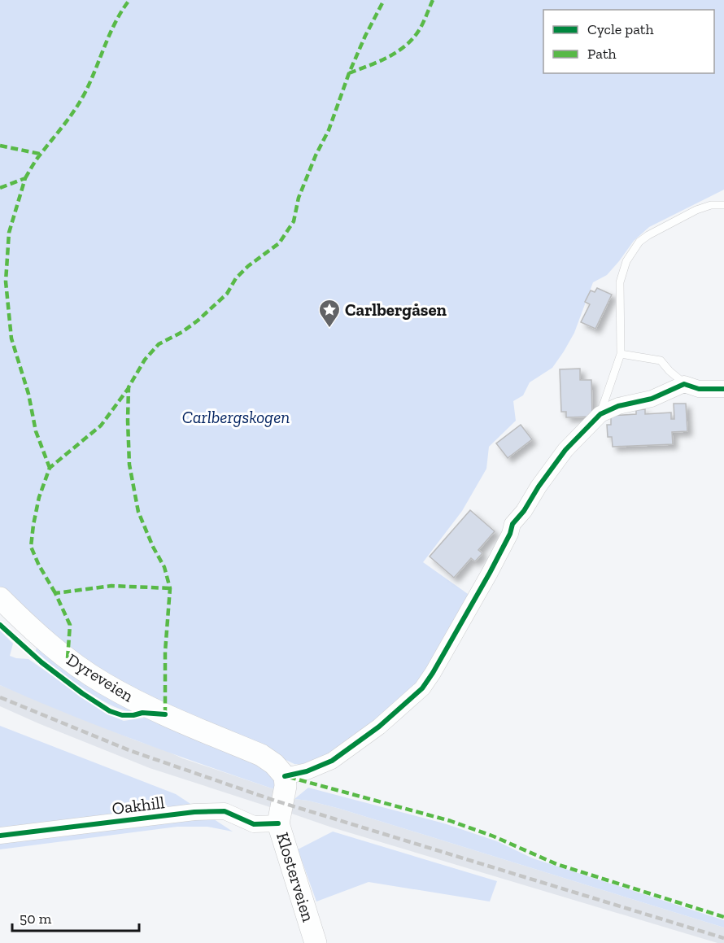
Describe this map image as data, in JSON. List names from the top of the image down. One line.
{"streets":{"main road":["Dyreveien","Klosterveien"],"street":["Oakhill"]},"crossings":[["Oakhill","Klosterveien"]],"parks":["Carlbergskogen"],"places":{"place":["Carlbergåsen"]},"legend":["Cycle path","Path"],"scale_bar":"50 m"}
